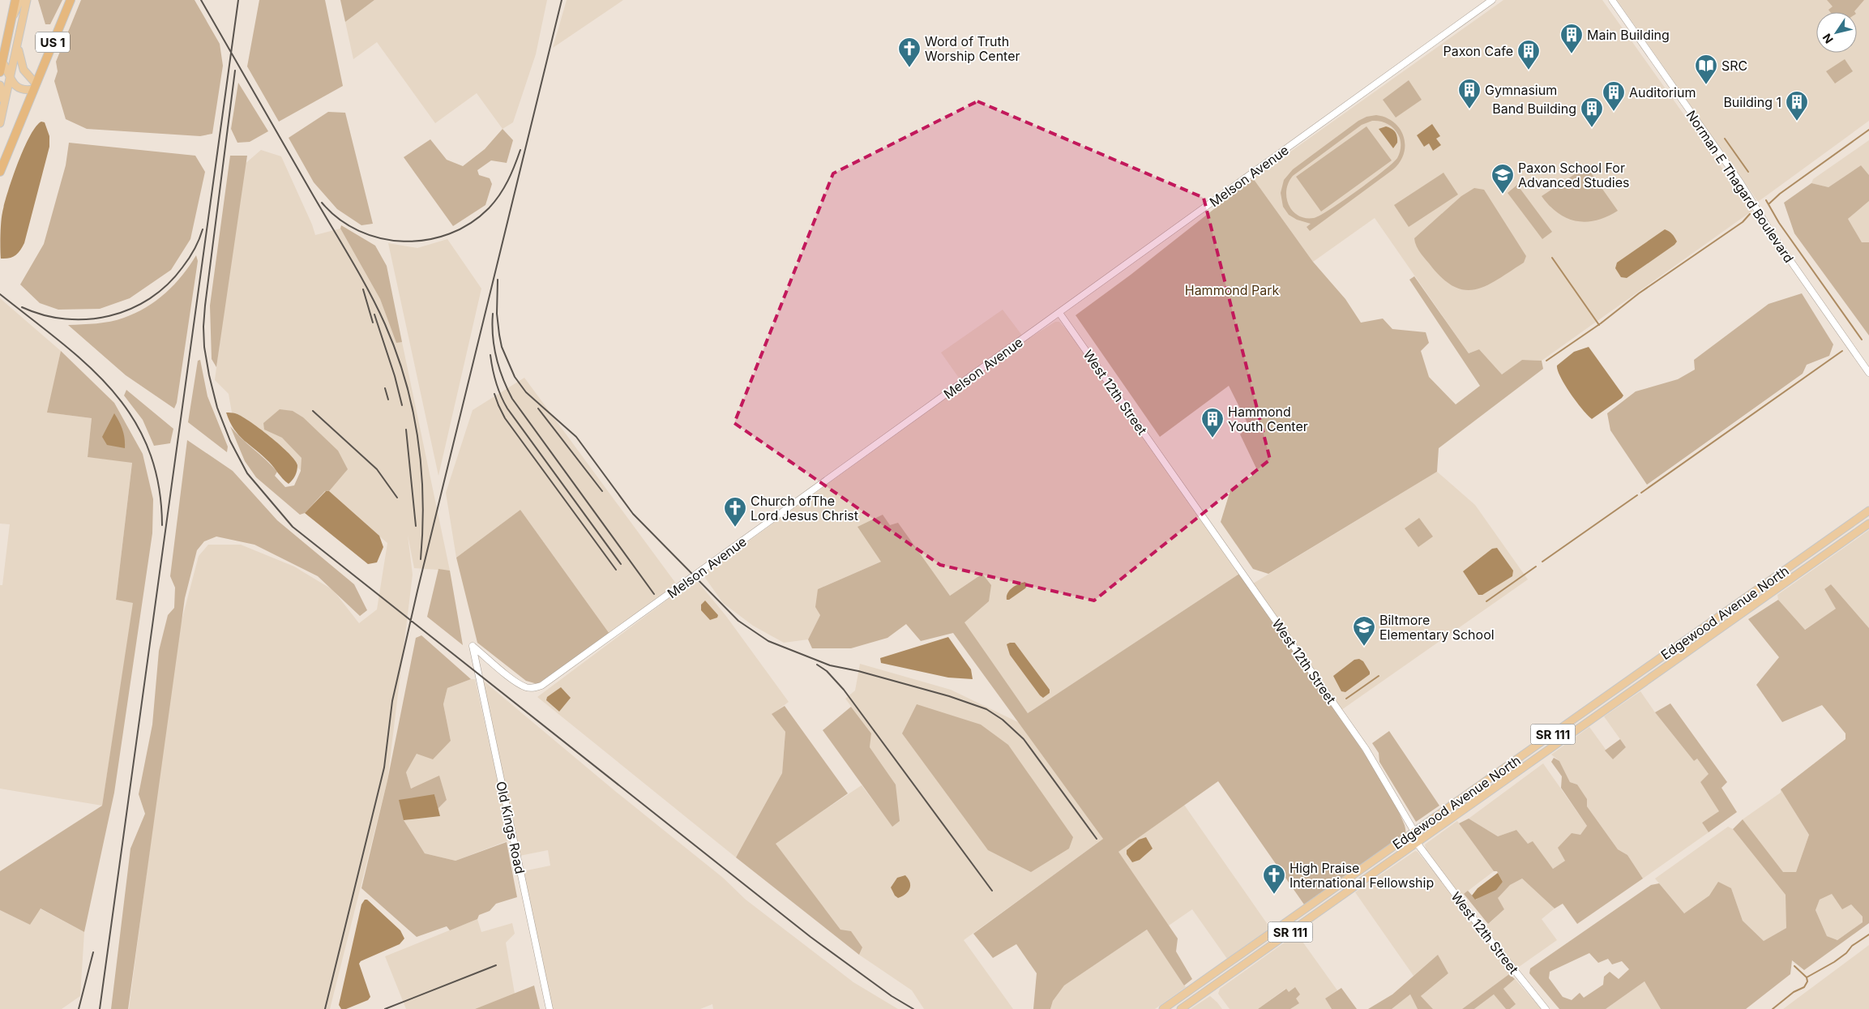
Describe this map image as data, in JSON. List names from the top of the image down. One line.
{"streets":{"highway":["US 1"],"main road":["Edgewood Avenue North","SR 111"],"street":["Melson Avenue","Norman E Thagard Boulevard","West 12th Street","Old Kings Road"]},"crossings":[["Melson Avenue","West 12th Street"],["Melson Avenue","Old Kings Road"],["West 12th Street","Edgewood Avenue North"]],"parks":["Hammond Park"],"places":{"building":["Main Building","Paxon Cafe","Gymnasium","Auditorium","Building 1","Band Building","Hammond Youth Center"],"church":["Word of Truth Worship Center","Church ofThe Lord Jesus Christ","High Praise International Fellowship"],"library":["SRC"],"school or university":["Paxon School For Advanced Studies","Biltmore Elementary School"]},"north":"bottom left"}
